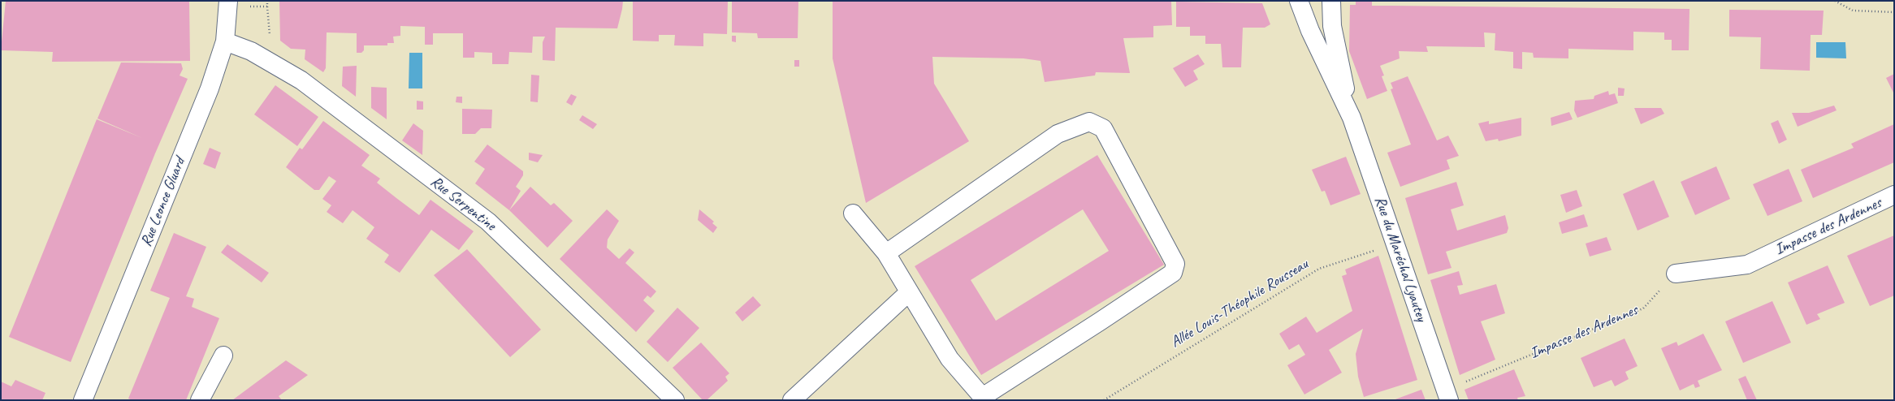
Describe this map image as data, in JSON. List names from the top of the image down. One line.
{"streets":{"street":["Rue Leonce Gluard","Rue Serpentine","Impasse des Ardennes","Rue du Maréchal Lyautey"],"path":["Allée Louis-Théophile Rousseau"]},"crossings":[["Rue Leonce Gluard","Rue Serpentine"],["Impasse des Ardennes","Rue du Maréchal Lyautey"],["Rue du Maréchal Lyautey","Allée Louis-Théophile Rousseau"]]}
